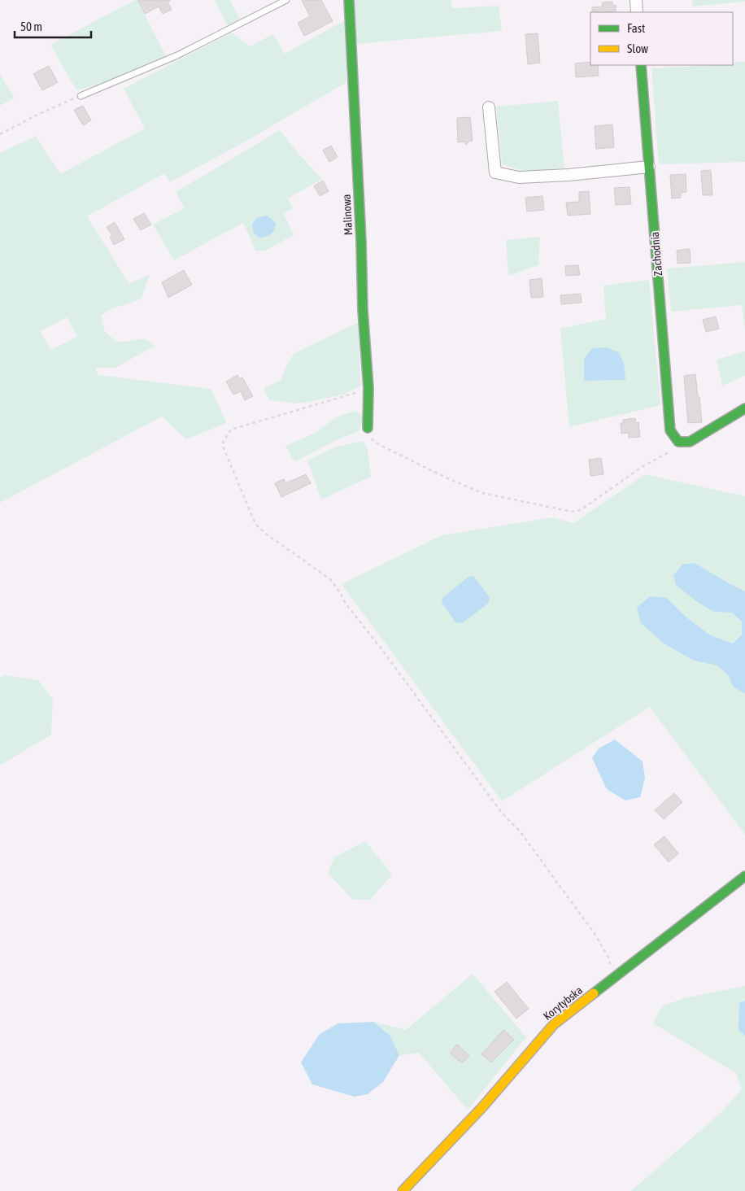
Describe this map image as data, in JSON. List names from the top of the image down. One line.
{"streets":{"street":["Malinowa","Zachodnia","Korytybska"]},"legend":["Fast","Slow"],"scale_bar":"50 m"}
